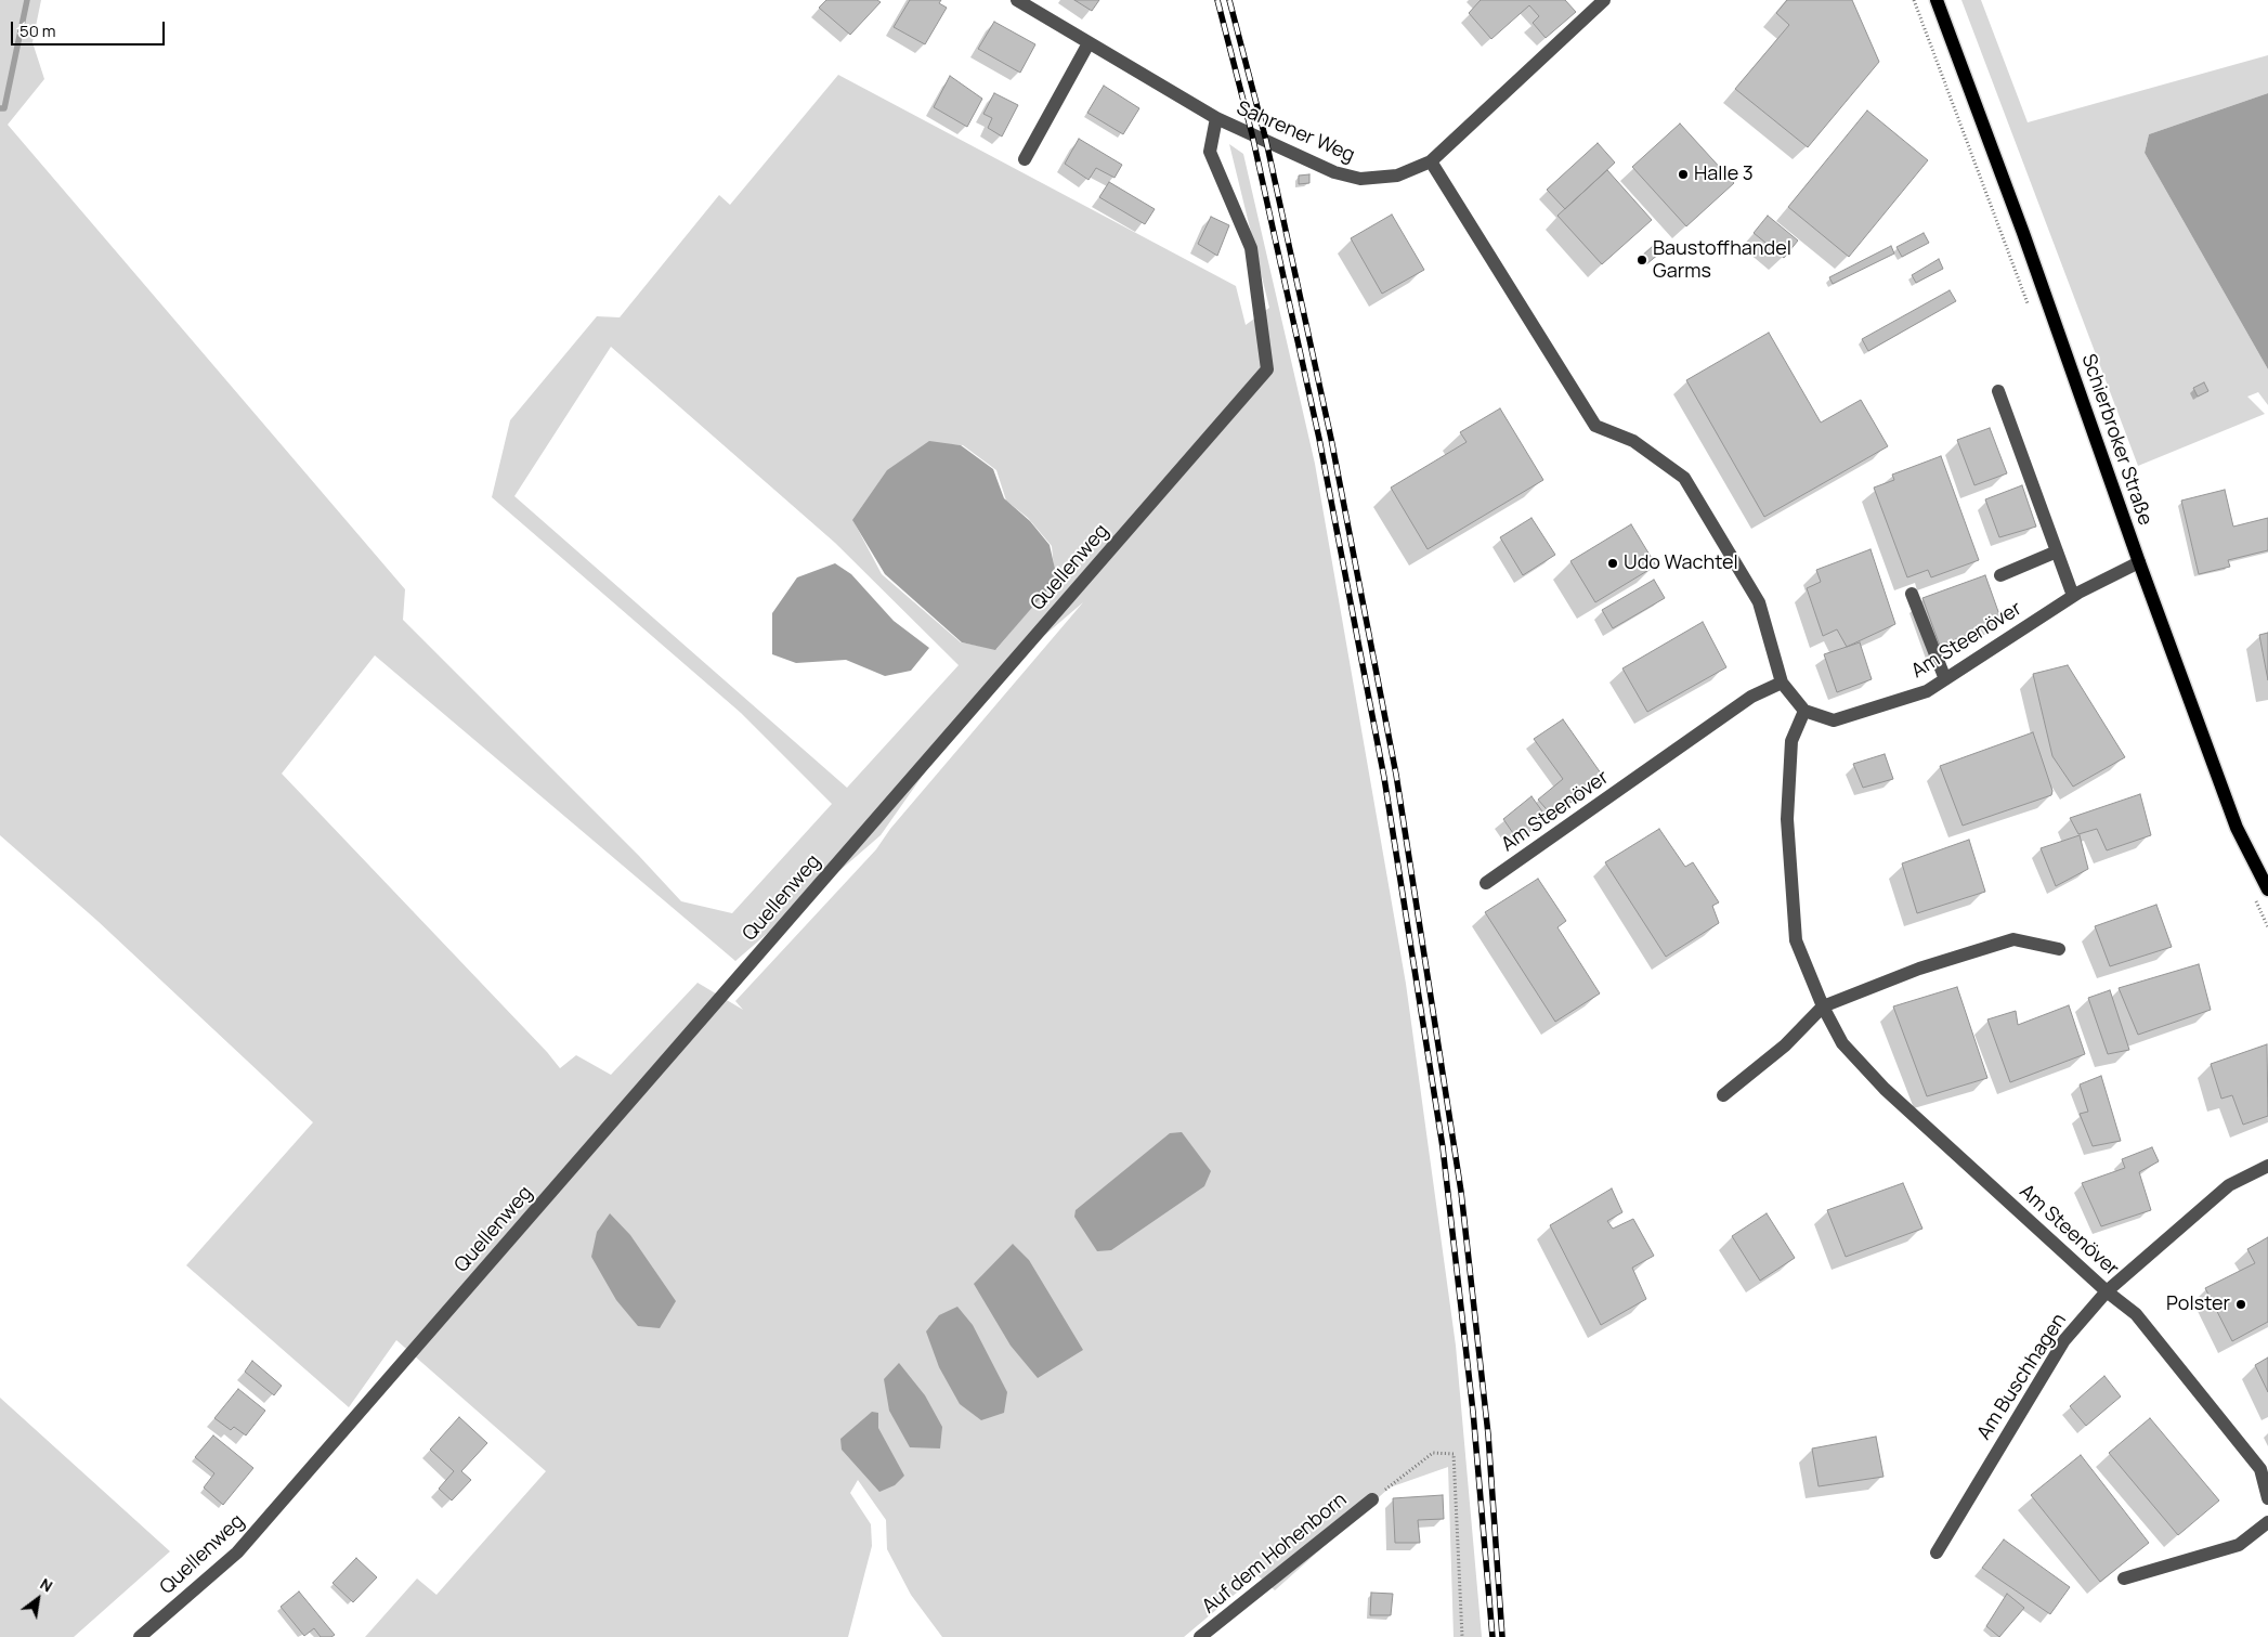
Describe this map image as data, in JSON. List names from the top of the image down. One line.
{"streets":{"main road":["Schierbroker Straße"],"street":["Sahrener Weg","Quellenweg","Am Steenöver","Am Buschhagen","Auf dem Hohenborn"]},"crossings":[["Sahrener Weg","Quellenweg"],["Schierbroker Straße","Am Steenöver"],["Am Steenöver","Am Buschhagen"]],"places":["Halle 3","Baustoffhandel Garms","Udo Wachtel","Polster"],"scale_bar":"50 m","north":"top right"}
